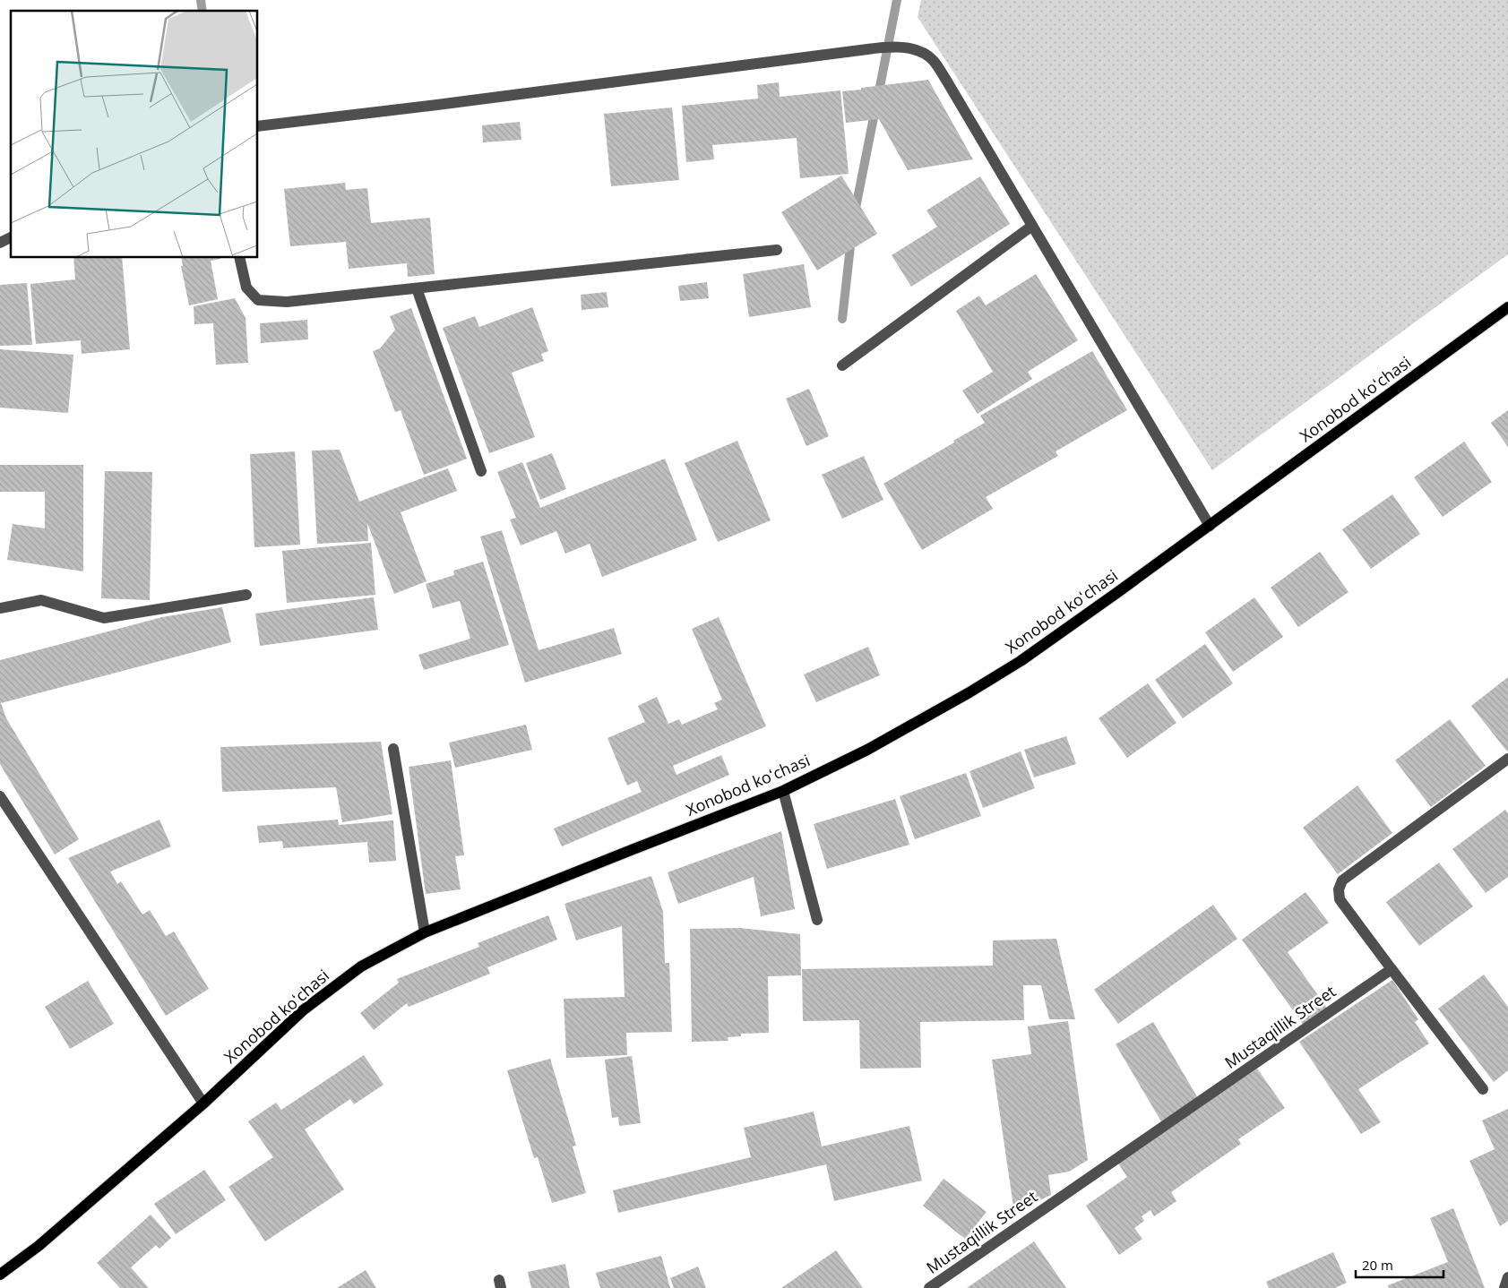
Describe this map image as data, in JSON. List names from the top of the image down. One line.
{"streets":{"main road":["Xonobod koʻchasi"],"street":["Mustaqillik Street"]},"scale_bar":"20 m"}
